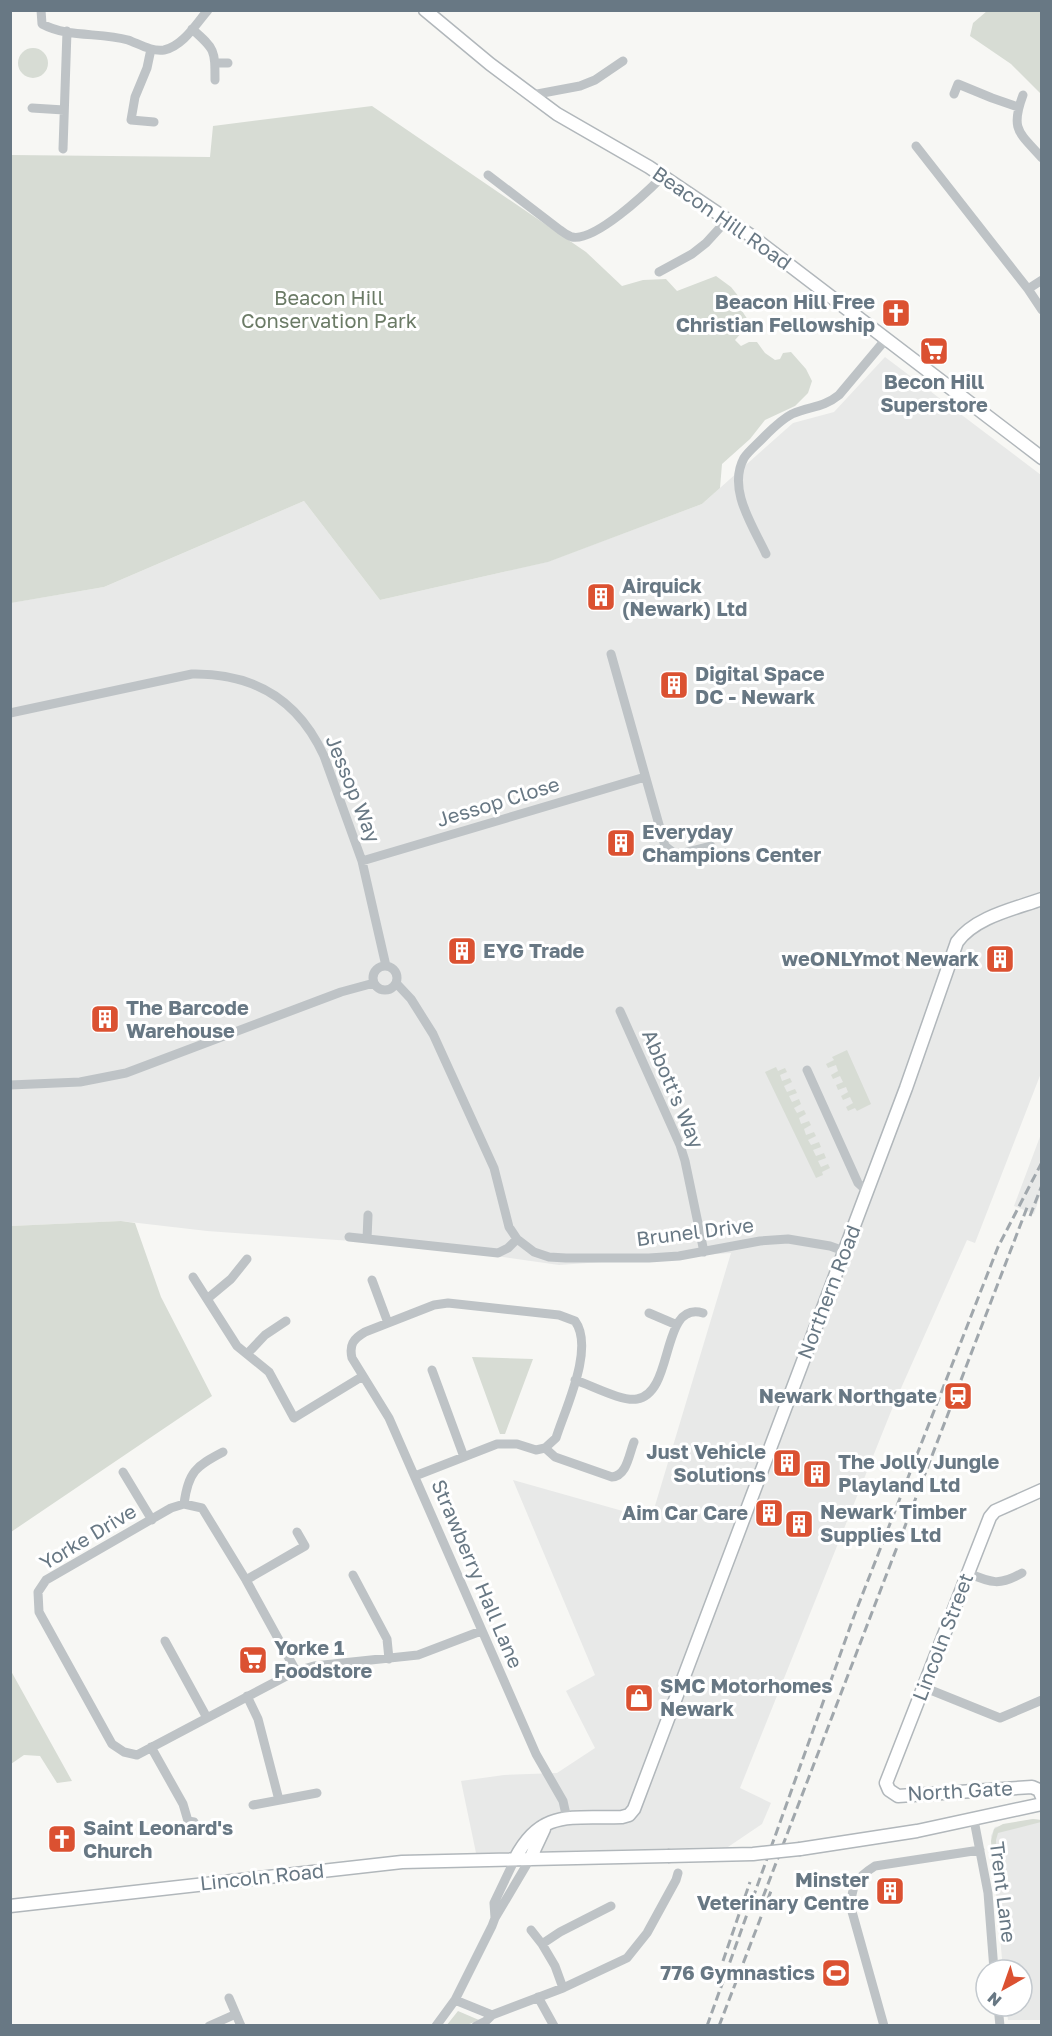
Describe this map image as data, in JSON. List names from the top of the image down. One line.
{"streets":{"street":["Beacon Hill Road","Jessop Way","Jessop Close","Abbott's Way","Brunel Drive","Northern Road","Yorke Drive","Strawberry Hall Lane","Lincoln Street","North Gate","Lincoln Road","Trent Lane"]},"crossings":[["Jessop Way","Jessop Close"],["Abbott's Way","Brunel Drive"],["Brunel Drive","Northern Road"],["Northern Road","Strawberry Hall Lane"],["Northern Road","Lincoln Road"],["Yorke Drive","Strawberry Hall Lane"],["Lincoln Street","North Gate"],["Lincoln Road","Trent Lane"]],"parks":["Beacon Hill Conservation Park"],"places":{"church":["Beacon Hill Free Christian Fellowship","Saint Leonard's Church"],"supermarket":["Becon Hill Superstore","Yorke 1 Foodstore"],"building":["Airquick (Newark) Ltd","Digital Space DC - Newark","Everyday Champions Center","EYG Trade","weONLYmot Newark","The Barcode Warehouse","Just Vehicle Solutions","The Jolly Jungle Playland Ltd","Aim Car Care","Newark Timber Supplies Ltd","Minster Veterinary Centre"],"station":["Newark Northgate"],"shop":["SMC Motorhomes Newark"],"sports":["776 Gymnastics"]},"north":"bottom left"}
